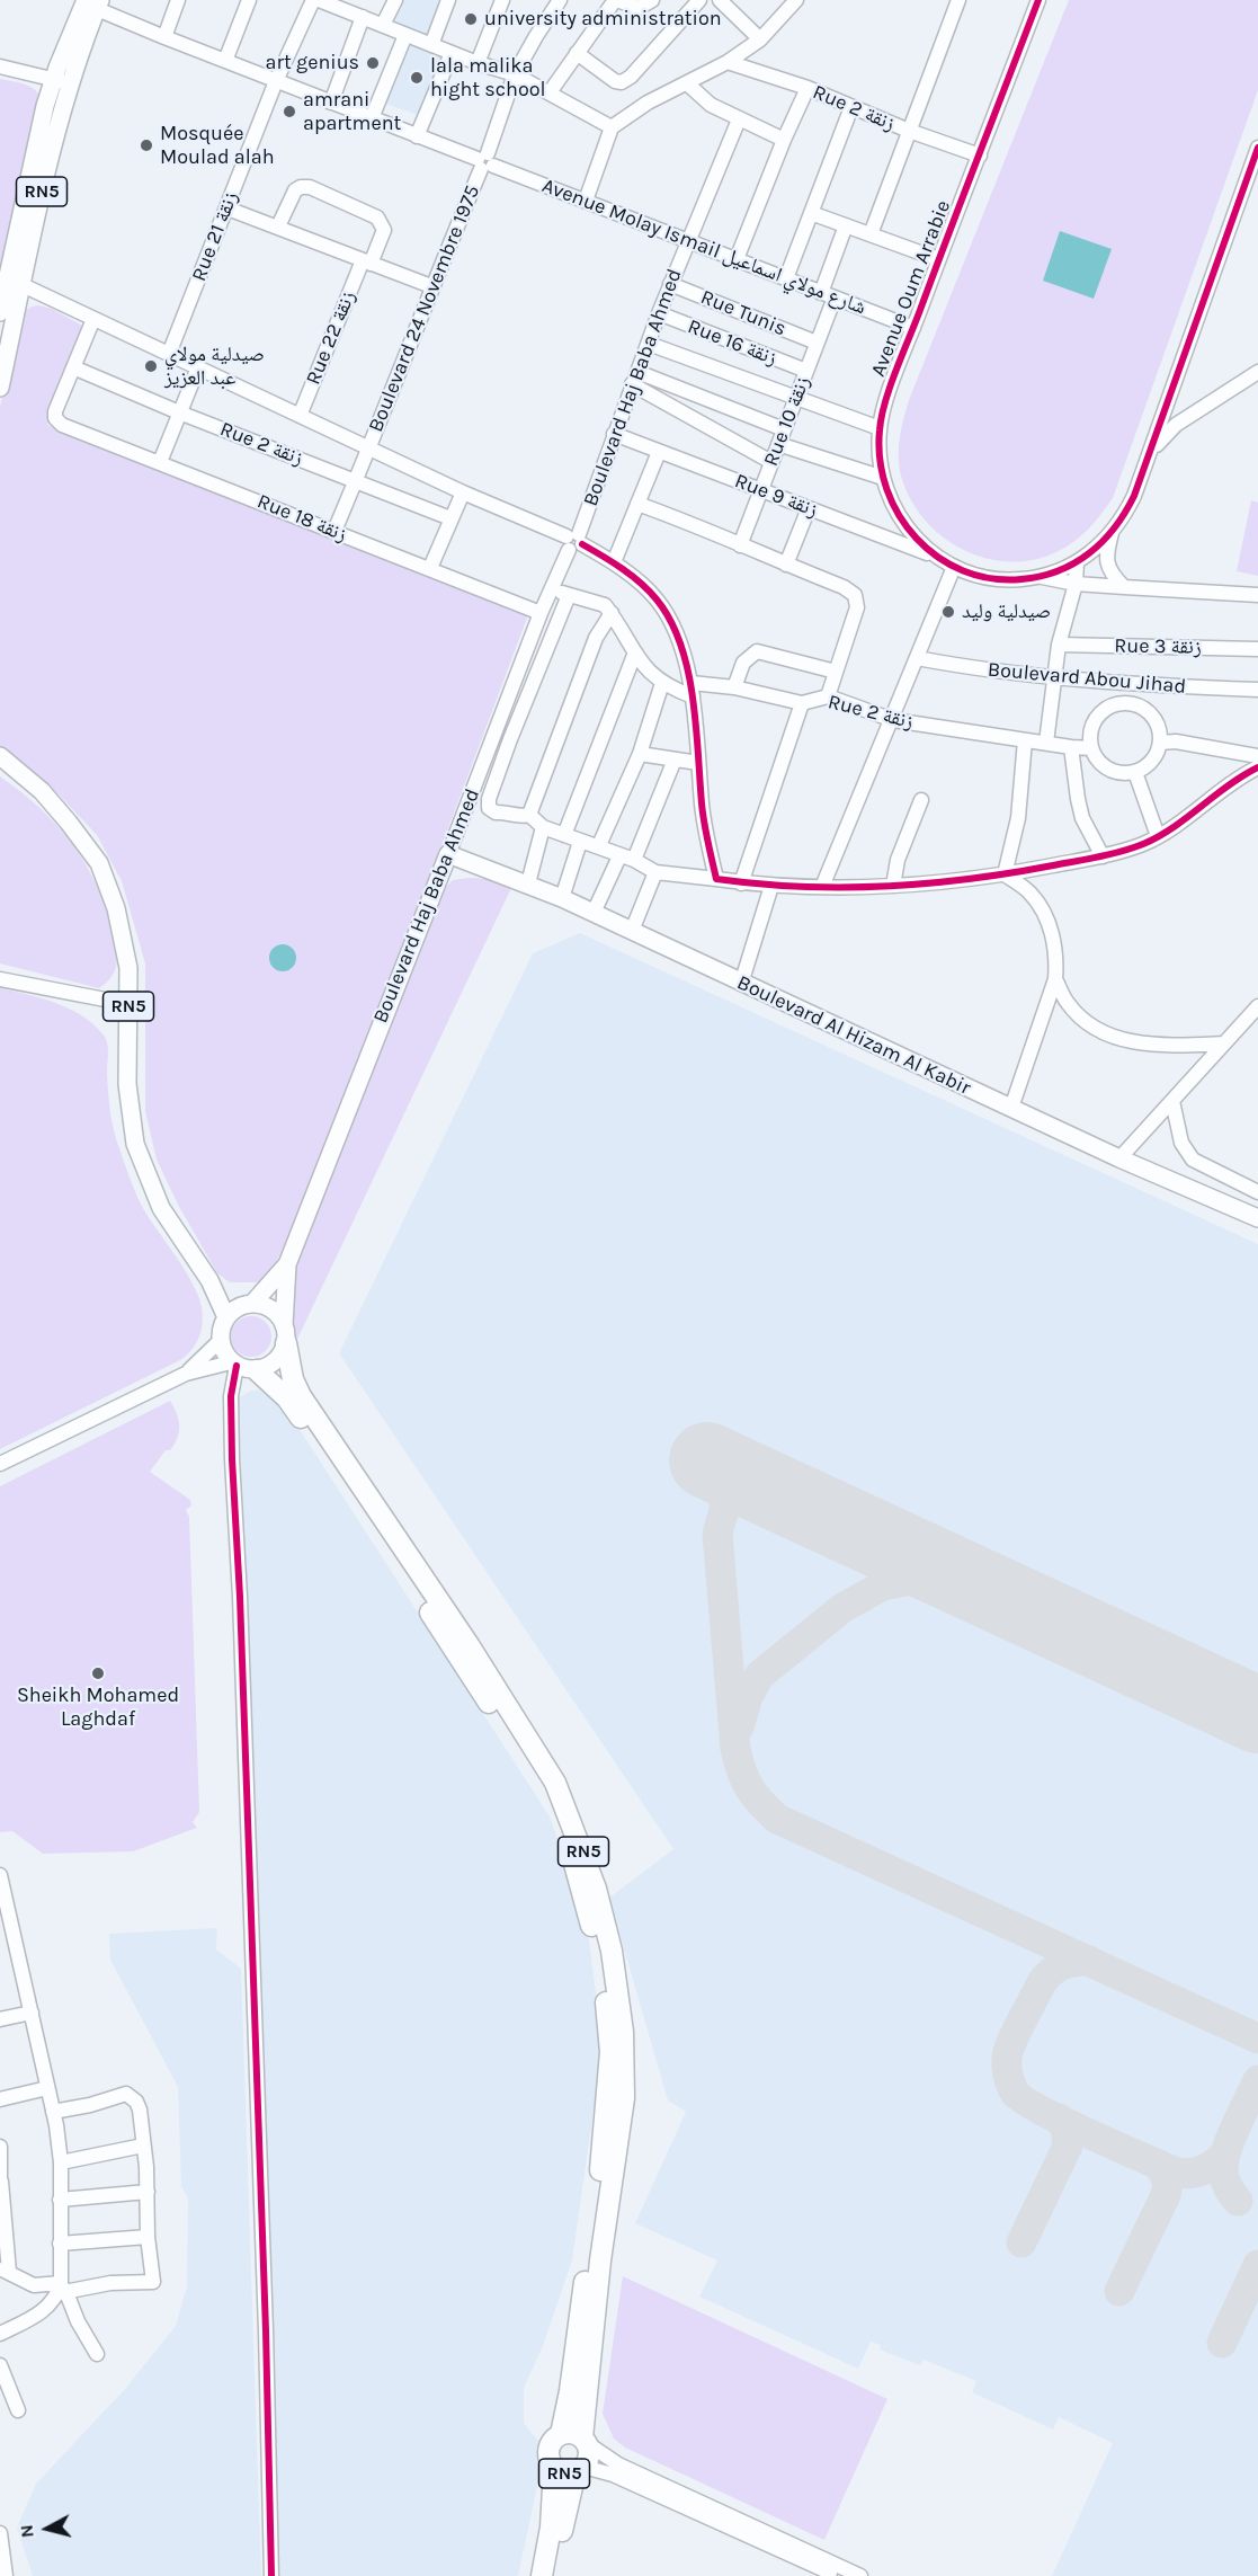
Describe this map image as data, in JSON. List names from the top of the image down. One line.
{"streets":{"highway":["RN5"],"main road":["Boulevard Haj Baba Ahmed","Boulevard Al Hizam Al Kabir"],"street":["Rue 2 زنقة","Rue 21 زنقة","Avenue Molay Ismail شارع مولاي اسماعيل","Avenue Oum Arrabie","Boulevard 24 Novembre 1975","Rue Tunis","Rue 22 زنقة","Rue 16 زنقة","Rue 10 زنقة","Rue 9 زنقة","Rue 18 زنقة","Rue 3 زنقة","Boulevard Abou Jihad"]},"crossings":[["Rue 2 زنقة","Avenue Oum Arrabie"],["Rue 2 زنقة","Boulevard 24 Novembre 1975"],["Rue 2 زنقة","Rue 18 زنقة"],["RN5","Avenue Molay Ismail شارع مولاي اسماعيل"],["Rue 21 زنقة","Avenue Molay Ismail شارع مولاي اسماعيل"],["Avenue Molay Ismail شارع مولاي اسماعيل","Avenue Oum Arrabie"],["Avenue Molay Ismail شارع مولاي اسماعيل","Boulevard 24 Novembre 1975"],["Avenue Molay Ismail شارع مولاي اسماعيل","Boulevard Haj Baba Ahmed"],["Avenue Molay Ismail شارع مولاي اسماعيل","Rue 10 زنقة"],["Avenue Oum Arrabie","Rue 9 زنقة"],["Boulevard 24 Novembre 1975","Rue 18 زنقة"],["Rue Tunis","Boulevard Haj Baba Ahmed"],["Rue Tunis","Rue 10 زنقة"],["Rue 16 زنقة","Boulevard Haj Baba Ahmed"],["Rue 16 زنقة","Rue 10 زنقة"],["Boulevard Haj Baba Ahmed","Rue 9 زنقة"],["Boulevard Haj Baba Ahmed","Rue 18 زنقة"],["Boulevard Haj Baba Ahmed","Boulevard Al Hizam Al Kabir"],["Rue 10 زنقة","Rue 9 زنقة"]],"places":["university administration","art genius","lala malika hight school","amrani apartment","Mosquée Moulad alah","صيدلية مولاي عبد العزيز","صيدلية وليد","Sheikh Mohamed Laghdaf"],"north":"left"}
